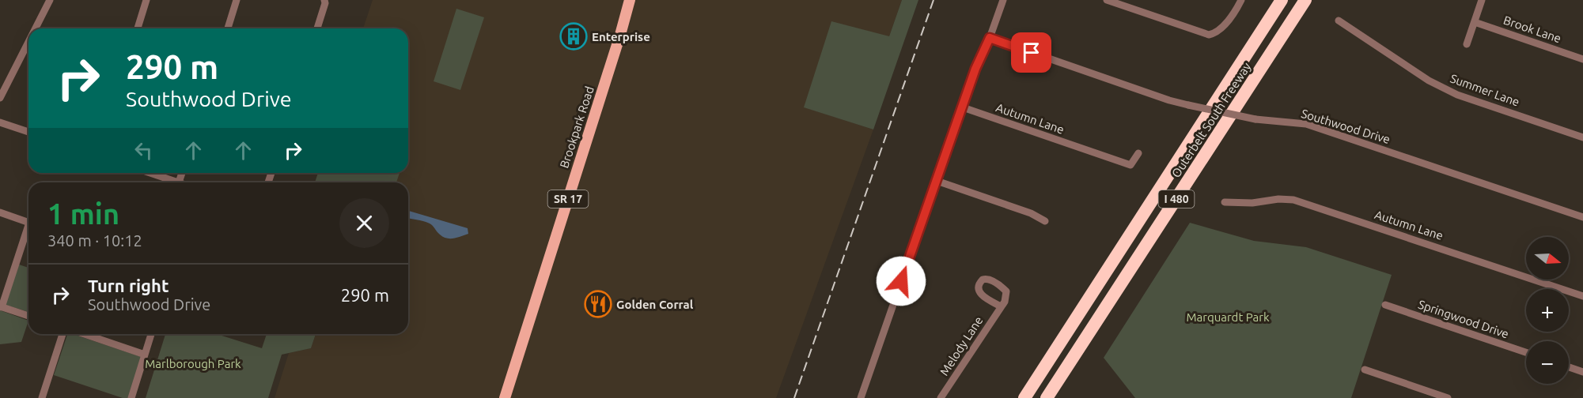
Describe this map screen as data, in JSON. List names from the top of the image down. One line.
{"streets":{"highway":["Outerbelt South Freeway","I 480"],"main road":["Brookpark Road","SR 17"],"street":["Brook Lane","Summer Lane","Autumn Lane","Southwood Drive","Springwood Drive","Melody Lane"]},"parks":["Marquardt Park","Marlborough Park"],"places":{"building":["Enterprise"],"restaurant":["Golden Corral"]},"north":"right","page":{"turn":["290 m","Southwood Drive"],"heading":["1 min","340 m · 10:12"],"map_buttons":["+","−"],"list":[{"name":"Turn right","note":"Southwood Drive","value":"290 m"}]}}
